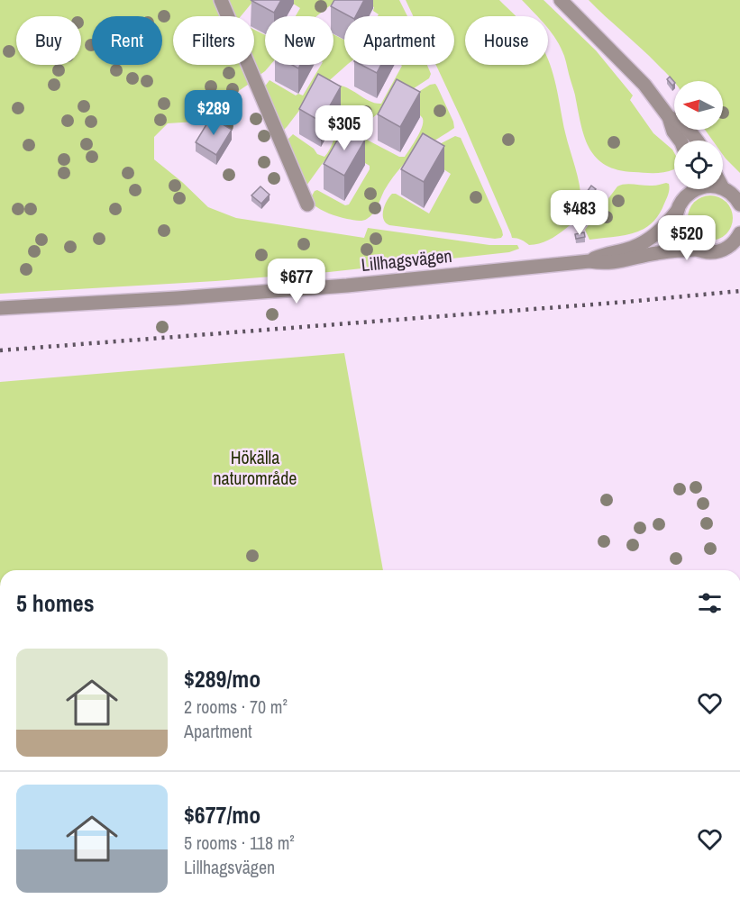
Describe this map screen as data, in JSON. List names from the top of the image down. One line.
{"streets":{"street":["Lillhagsvägen"]},"parks":["Hökälla naturområde"],"north":"left","page":{"chip":["Buy","Rent","Filters","New","Apartment","House"],"price":["$289","$305","$483","$520","$677"],"heading":"5 homes","list":[{"name":"$289/mo","note":"2 rooms · 70 m² · Apartment"},{"name":"$677/mo","note":"5 rooms · 118 m² · Lillhagsvägen"}]}}
